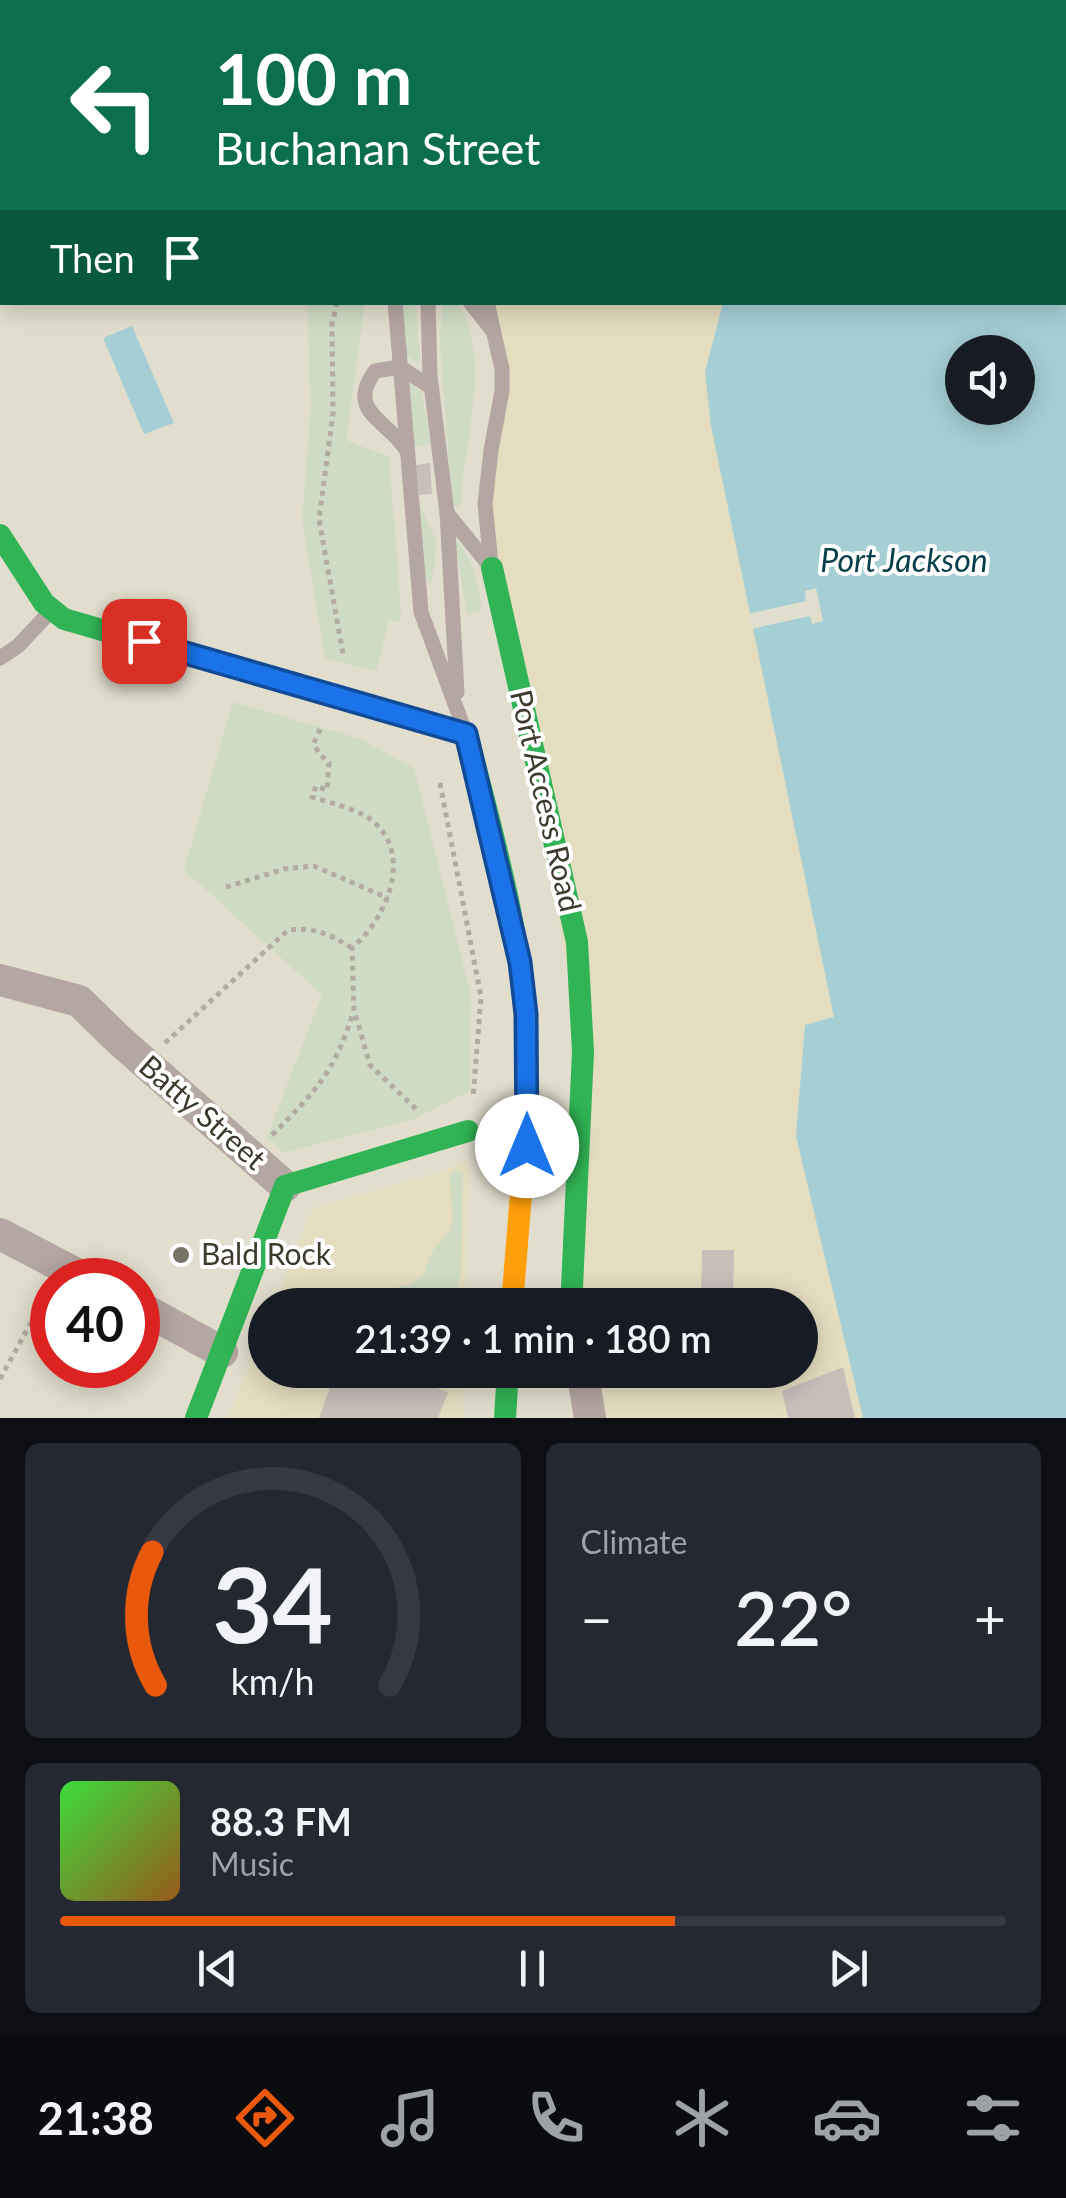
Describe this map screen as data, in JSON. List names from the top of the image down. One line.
{"streets":{"street":["Port Access Road","Batty Street"]},"water":["Port Jackson"],"places":["Bald Rock"],"page":{"turn":["100 m","Buchanan Street"],"then":"Then","limit":"40","trip":"21:39 · 1 min · 180 m","tile":"Climate","heat":["−","22°","+"],"song":["88.3 FM","Music"],"tabs":"21:38","gauge":["34","km/h"]}}
